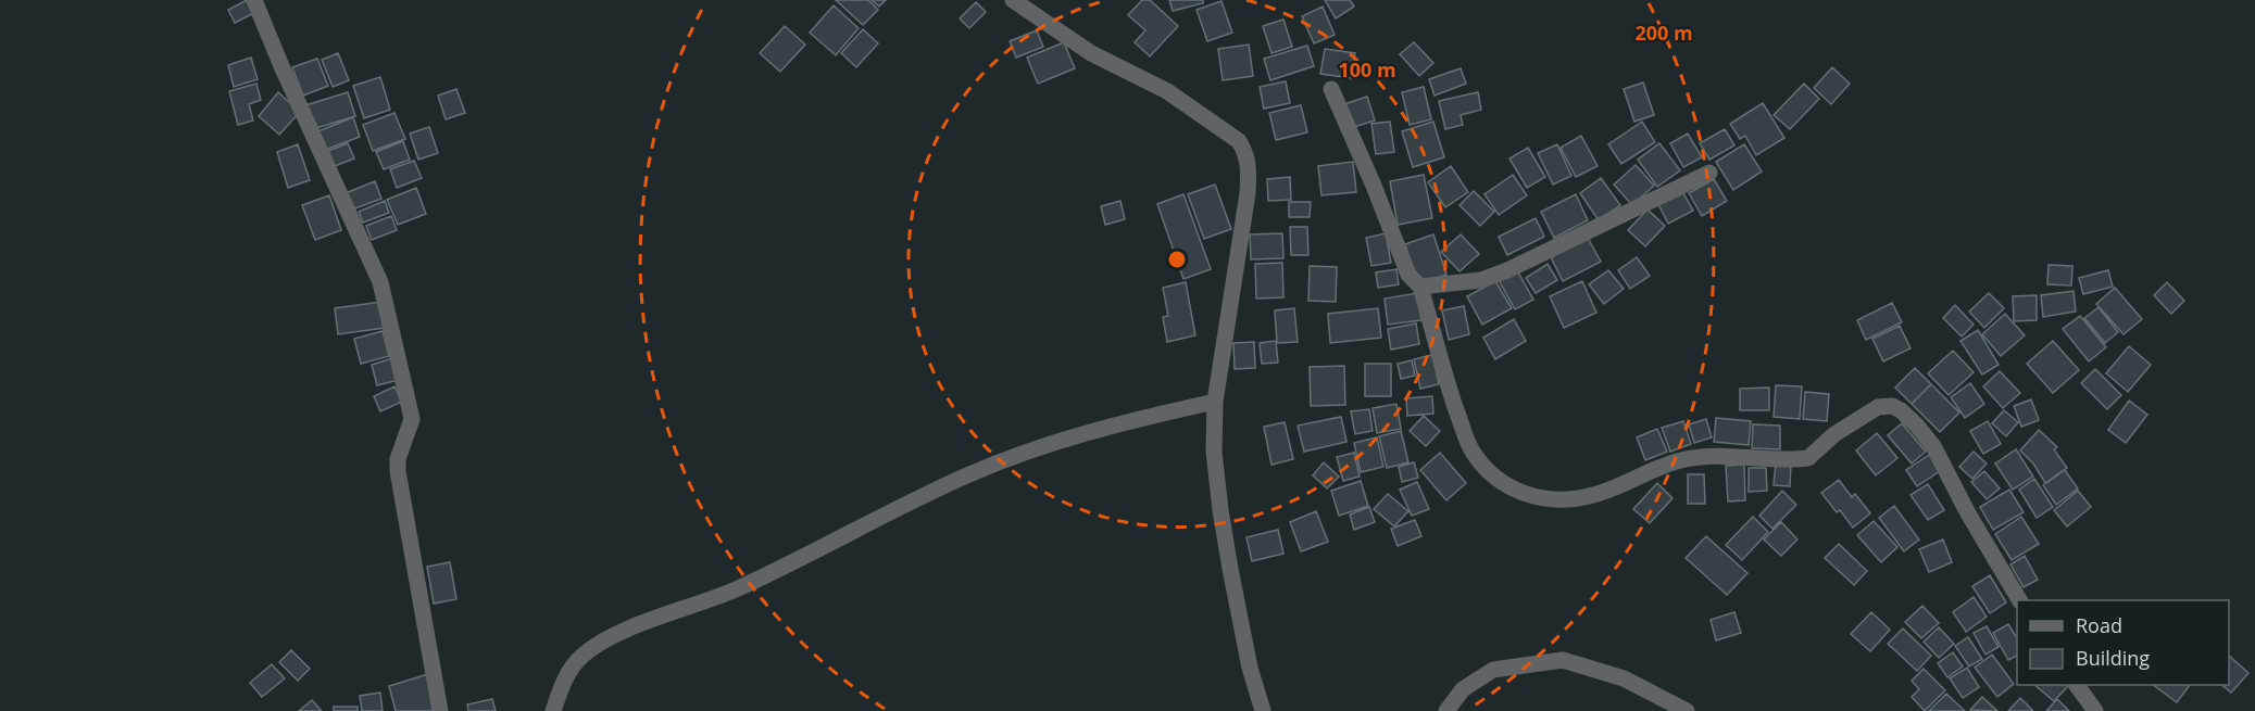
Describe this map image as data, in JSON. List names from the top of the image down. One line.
{"legend":["Road","Building"],"rings":["200 m","100 m"]}
